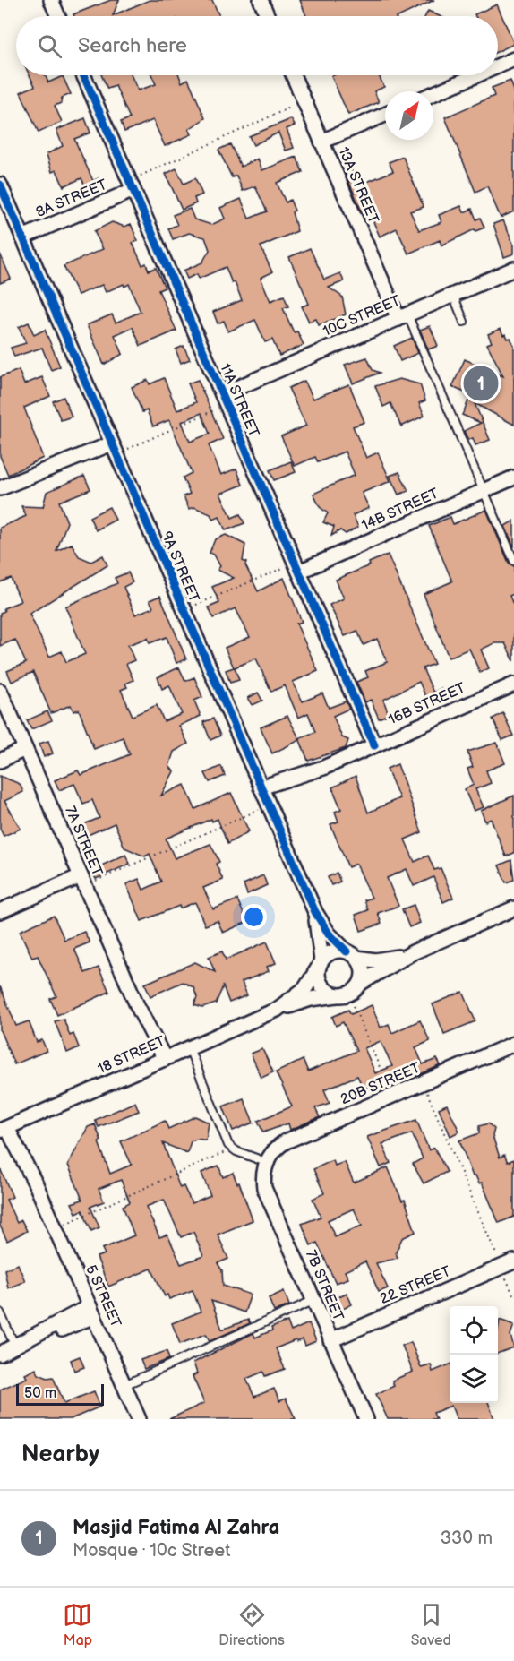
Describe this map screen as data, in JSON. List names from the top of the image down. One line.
{"streets":{"street":["13A STREET","8A STREET","10C STREET","11A STREET","14B STREET","9A STREET","16B STREET","7A STREET","18 STREET","20B STREET","7B STREET","22 STREET","5 STREET"]},"crossings":[["13A STREET","10C STREET"],["8A STREET","11A STREET"],["8A STREET","9A STREET"],["10C STREET","11A STREET"],["11A STREET","14B STREET"],["11A STREET","16B STREET"],["9A STREET","16B STREET"],["9A STREET","18 STREET"],["7A STREET","18 STREET"],["18 STREET","5 STREET"],["20B STREET","7B STREET"],["7B STREET","22 STREET"]],"scale_bar":"50 m","north":"top right","page":{"search":"Search here","pins":"1","scale":"50 m","heading":"Nearby","list":[{"mark":"1","name":"Masjid Fatima Al Zahra","note":"Mosque · 10c Street","value":"330 m"}],"nav":["Map","Directions","Saved"]}}
